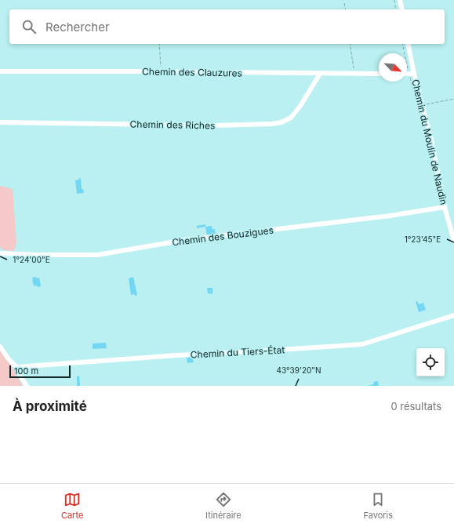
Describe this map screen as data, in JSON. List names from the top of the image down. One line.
{"streets":{"street":["Chemin des Clauzures","Chemin des Riches","Chemin du Moulin de Naudin","Chemin des Bouzigues","Chemin du Tiers-État"]},"crossings":[["Chemin des Clauzures","Chemin des Riches"],["Chemin du Moulin de Naudin","Chemin des Bouzigues"]],"scale_bar":"100 m","north":"bottom right","page":{"search":"Rechercher","scale":"100 m","heading":["À proximité","0 résultats"],"nav":["Carte","Itinéraire","Favoris"]},"coordinates":["1°23'45\"E","1°24'00\"E","43°39'20\"N"]}
